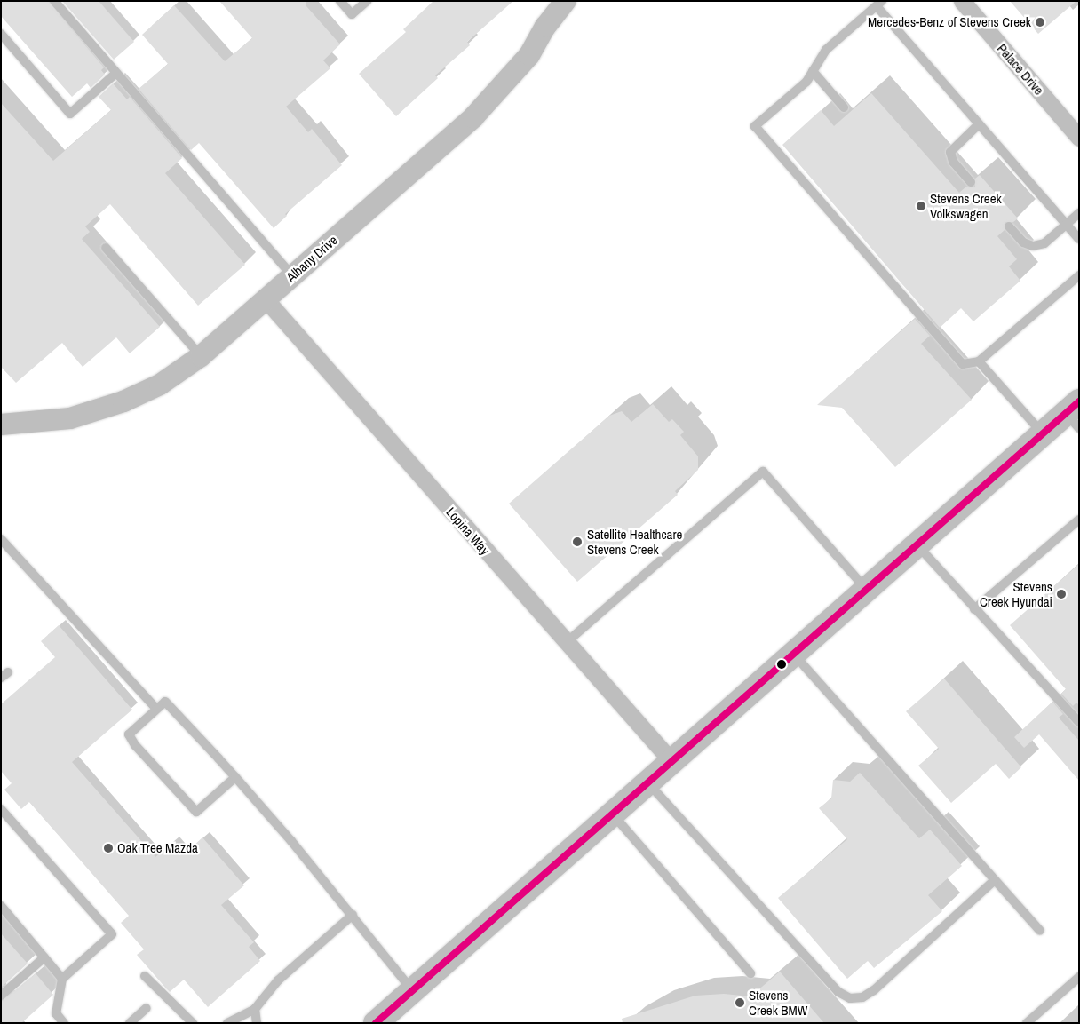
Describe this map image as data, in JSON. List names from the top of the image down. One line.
{"streets":{"street":["Palace Drive","Albany Drive","Lopina Way"]},"crossings":[["Albany Drive","Lopina Way"]],"places":["Mercedes-Benz of Stevens Creek","Stevens Creek Volkswagen","Satellite Healthcare Stevens Creek","Stevens Creek Hyundai","Oak Tree Mazda","Stevens Creek BMW"]}
